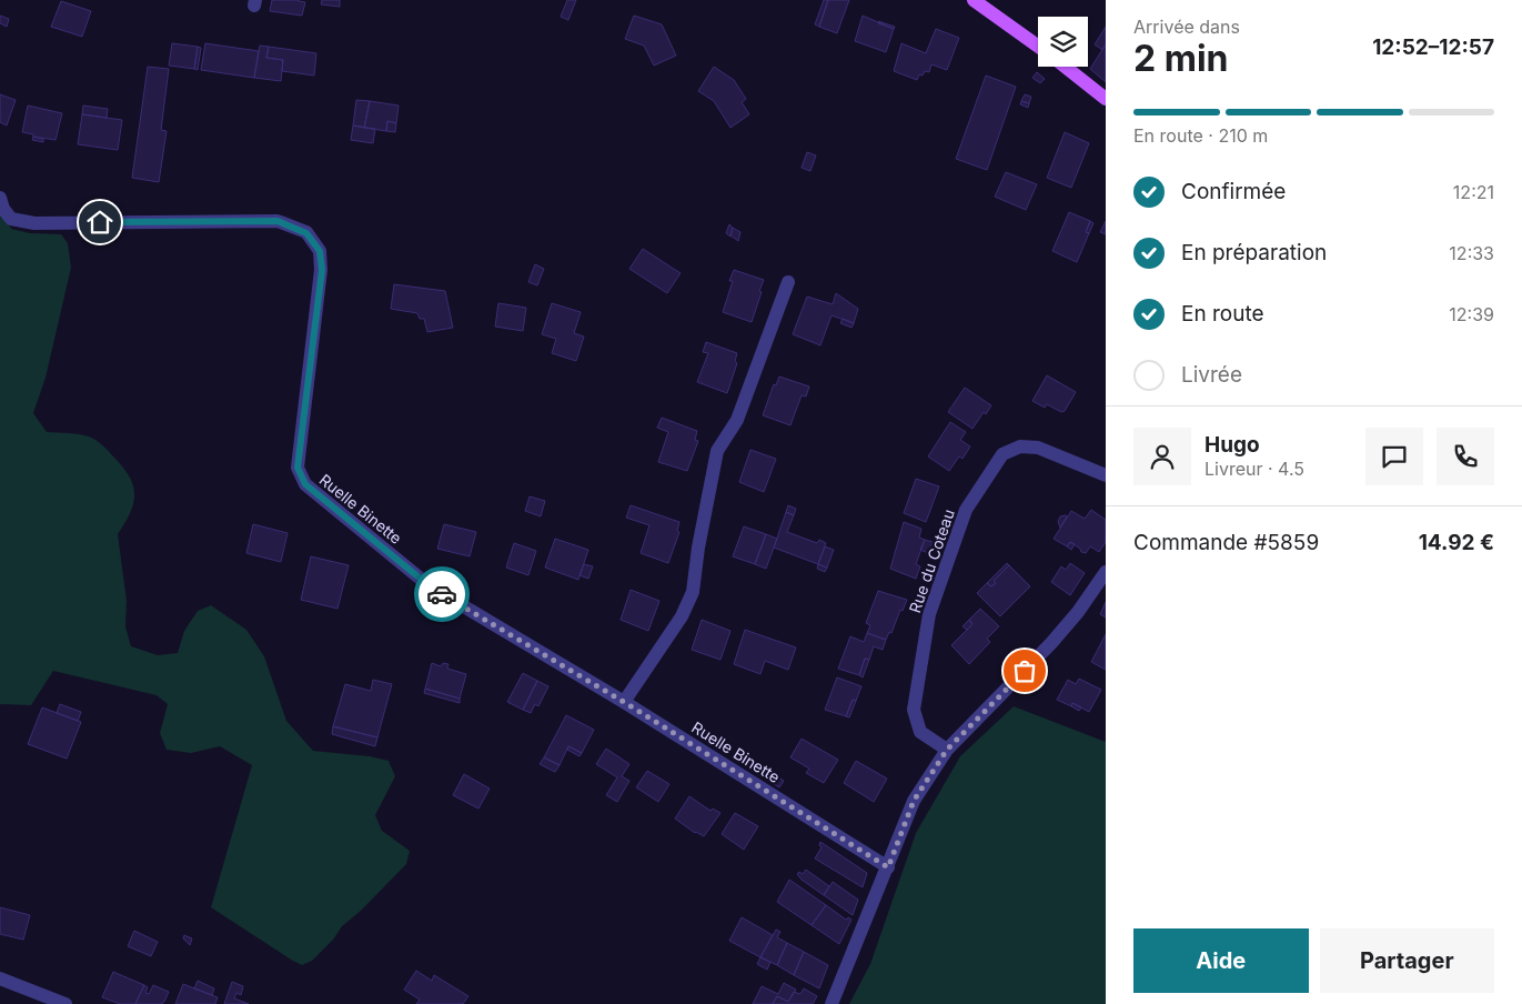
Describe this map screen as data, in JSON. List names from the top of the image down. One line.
{"streets":{"street":["Ruelle Binette","Rue du Coteau"]},"page":{"heading":["2 min","Arrivée dans","12:52–12:57"],"panel":["Hugo","Livreur · 4.5","Commande #5859","14.92 €"],"bar":"En route · 210 m","list":[["Confirmée","12:21"],["En préparation","12:33"],["En route","12:39"],"Livrée"],"buttons":["Aide","Partager"]}}
